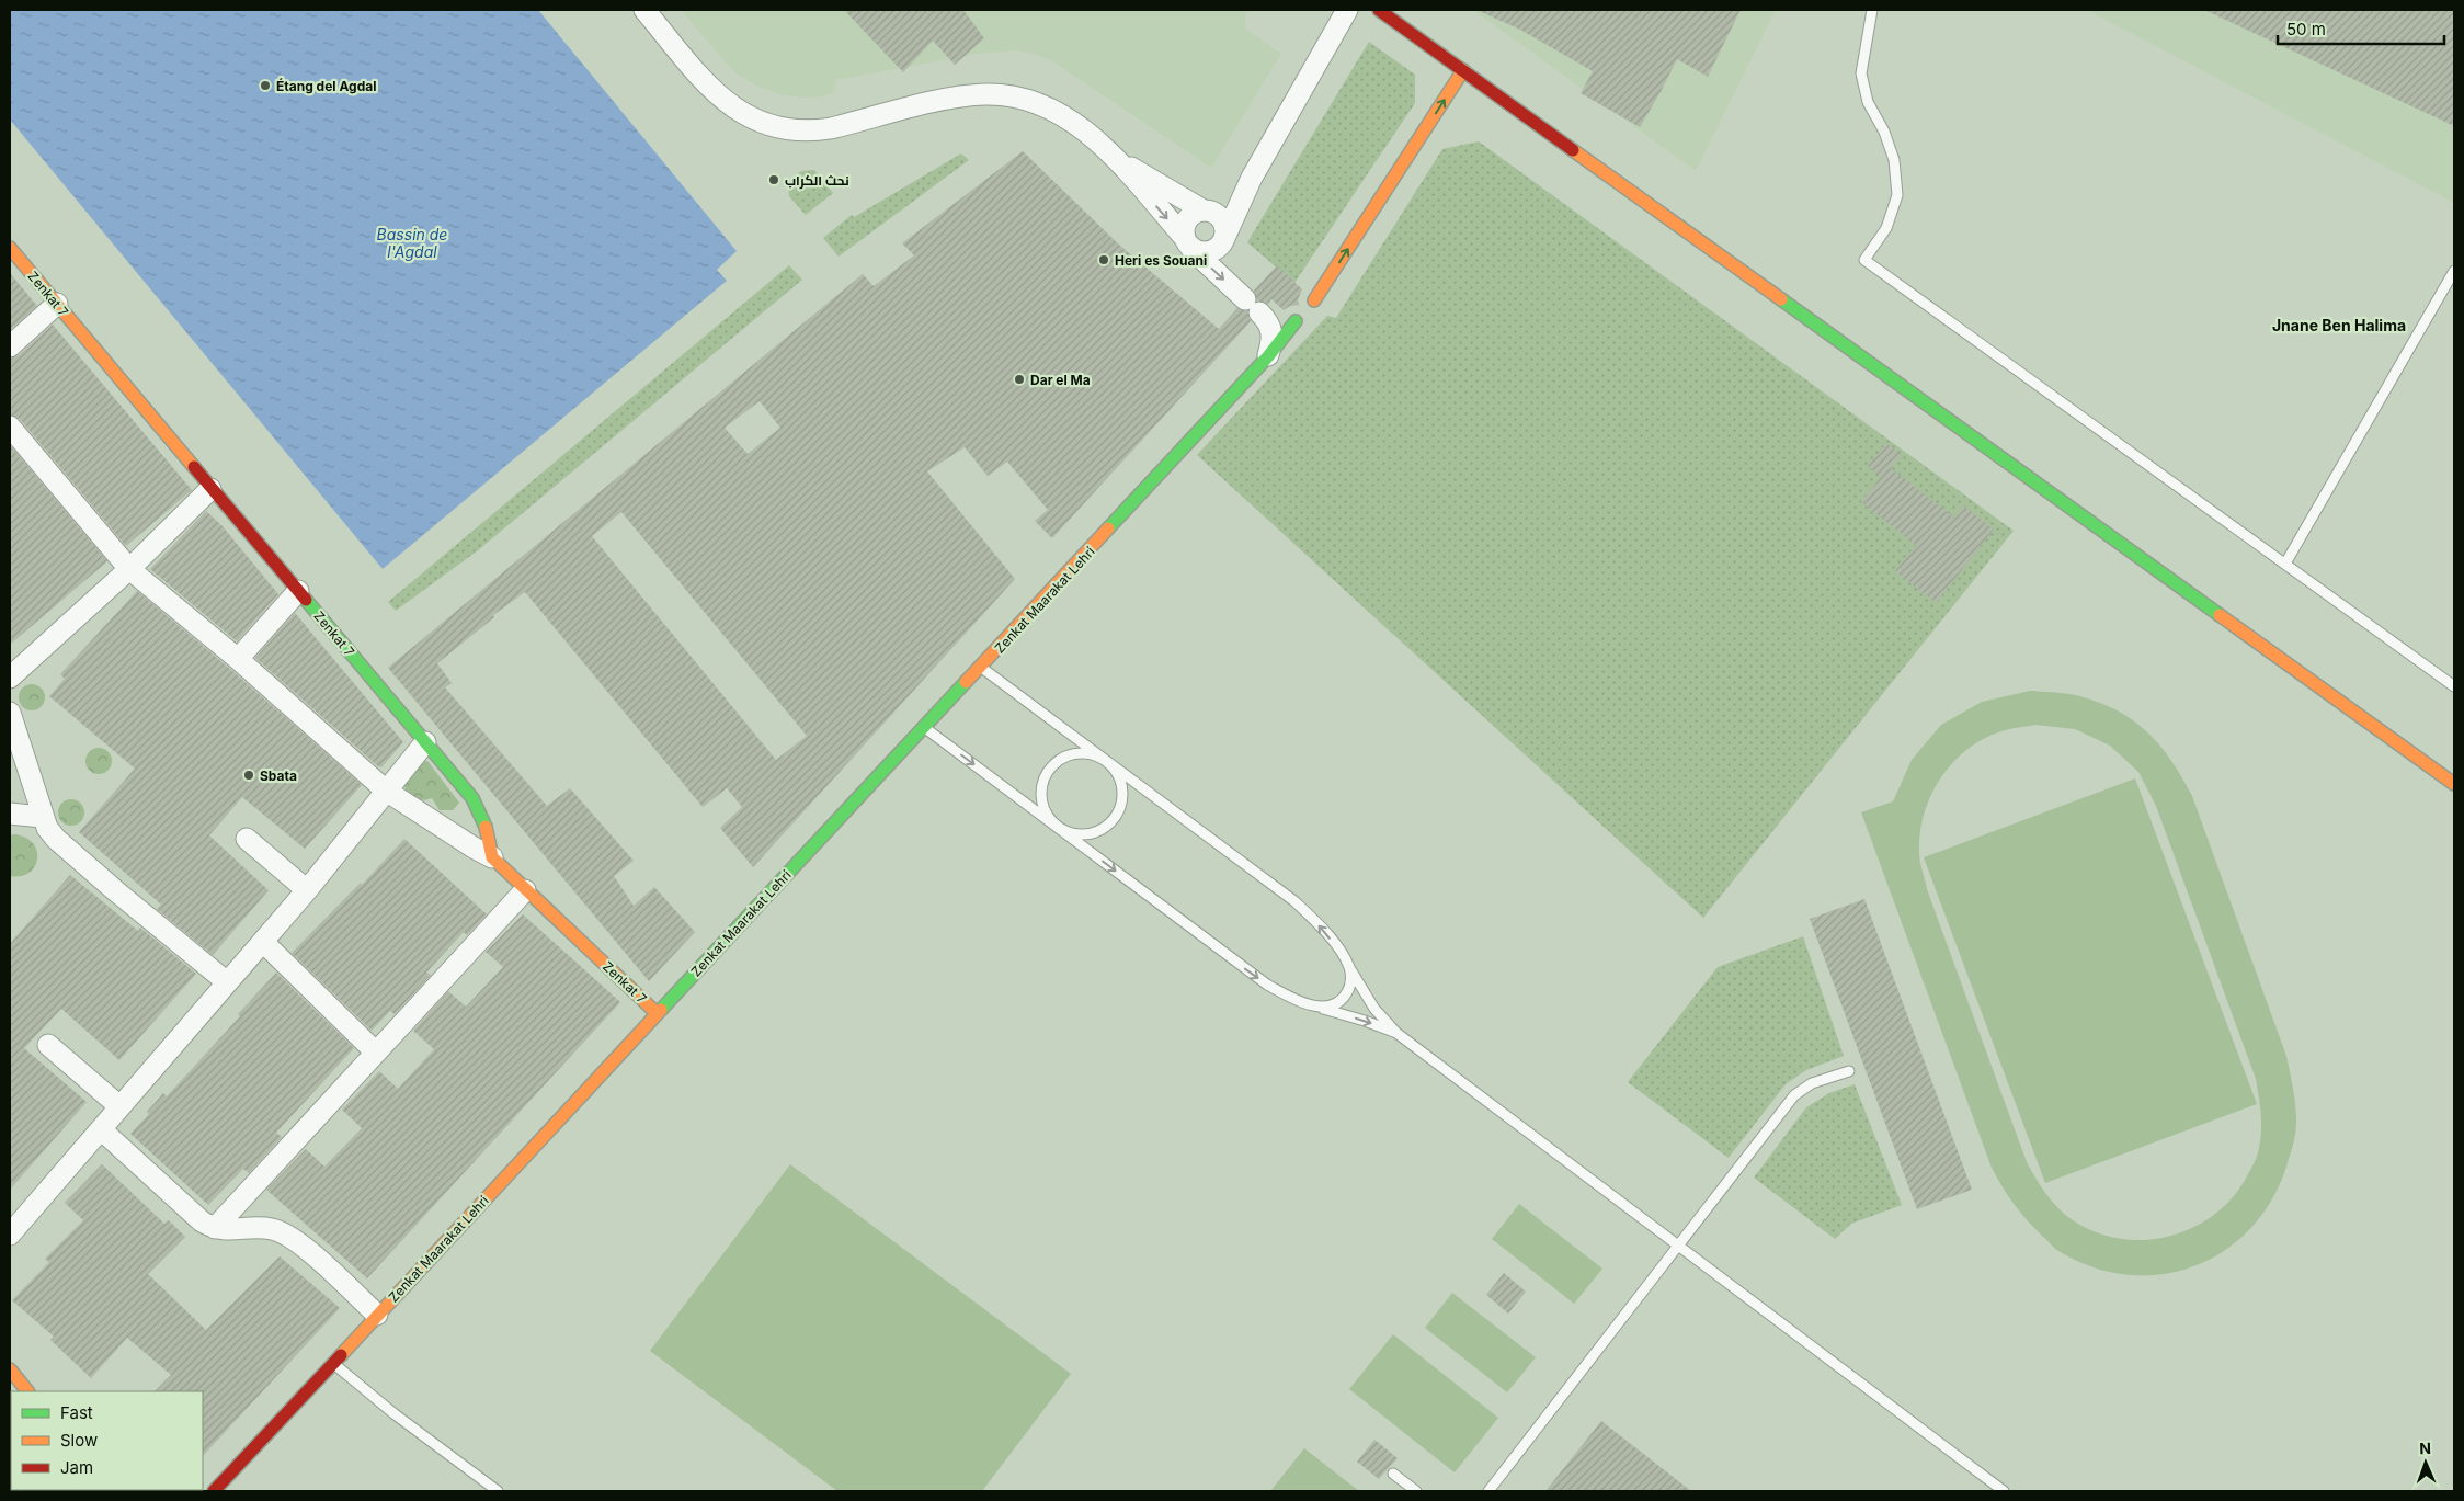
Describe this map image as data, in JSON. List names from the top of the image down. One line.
{"streets":{"street":["Zenkat 7","Zenkat Maarakat Lehri"]},"crossings":[["Zenkat 7","Zenkat Maarakat Lehri"]],"districts":["Jnane Ben Halima"],"water":["Bassin de l'Agdal"],"places":["Étang del Agdal","نحث الكراب","Heri es Souani","Dar el Ma","Sbata"],"legend":["Fast","Slow","Jam"],"scale_bar":"50 m","north":"top"}
